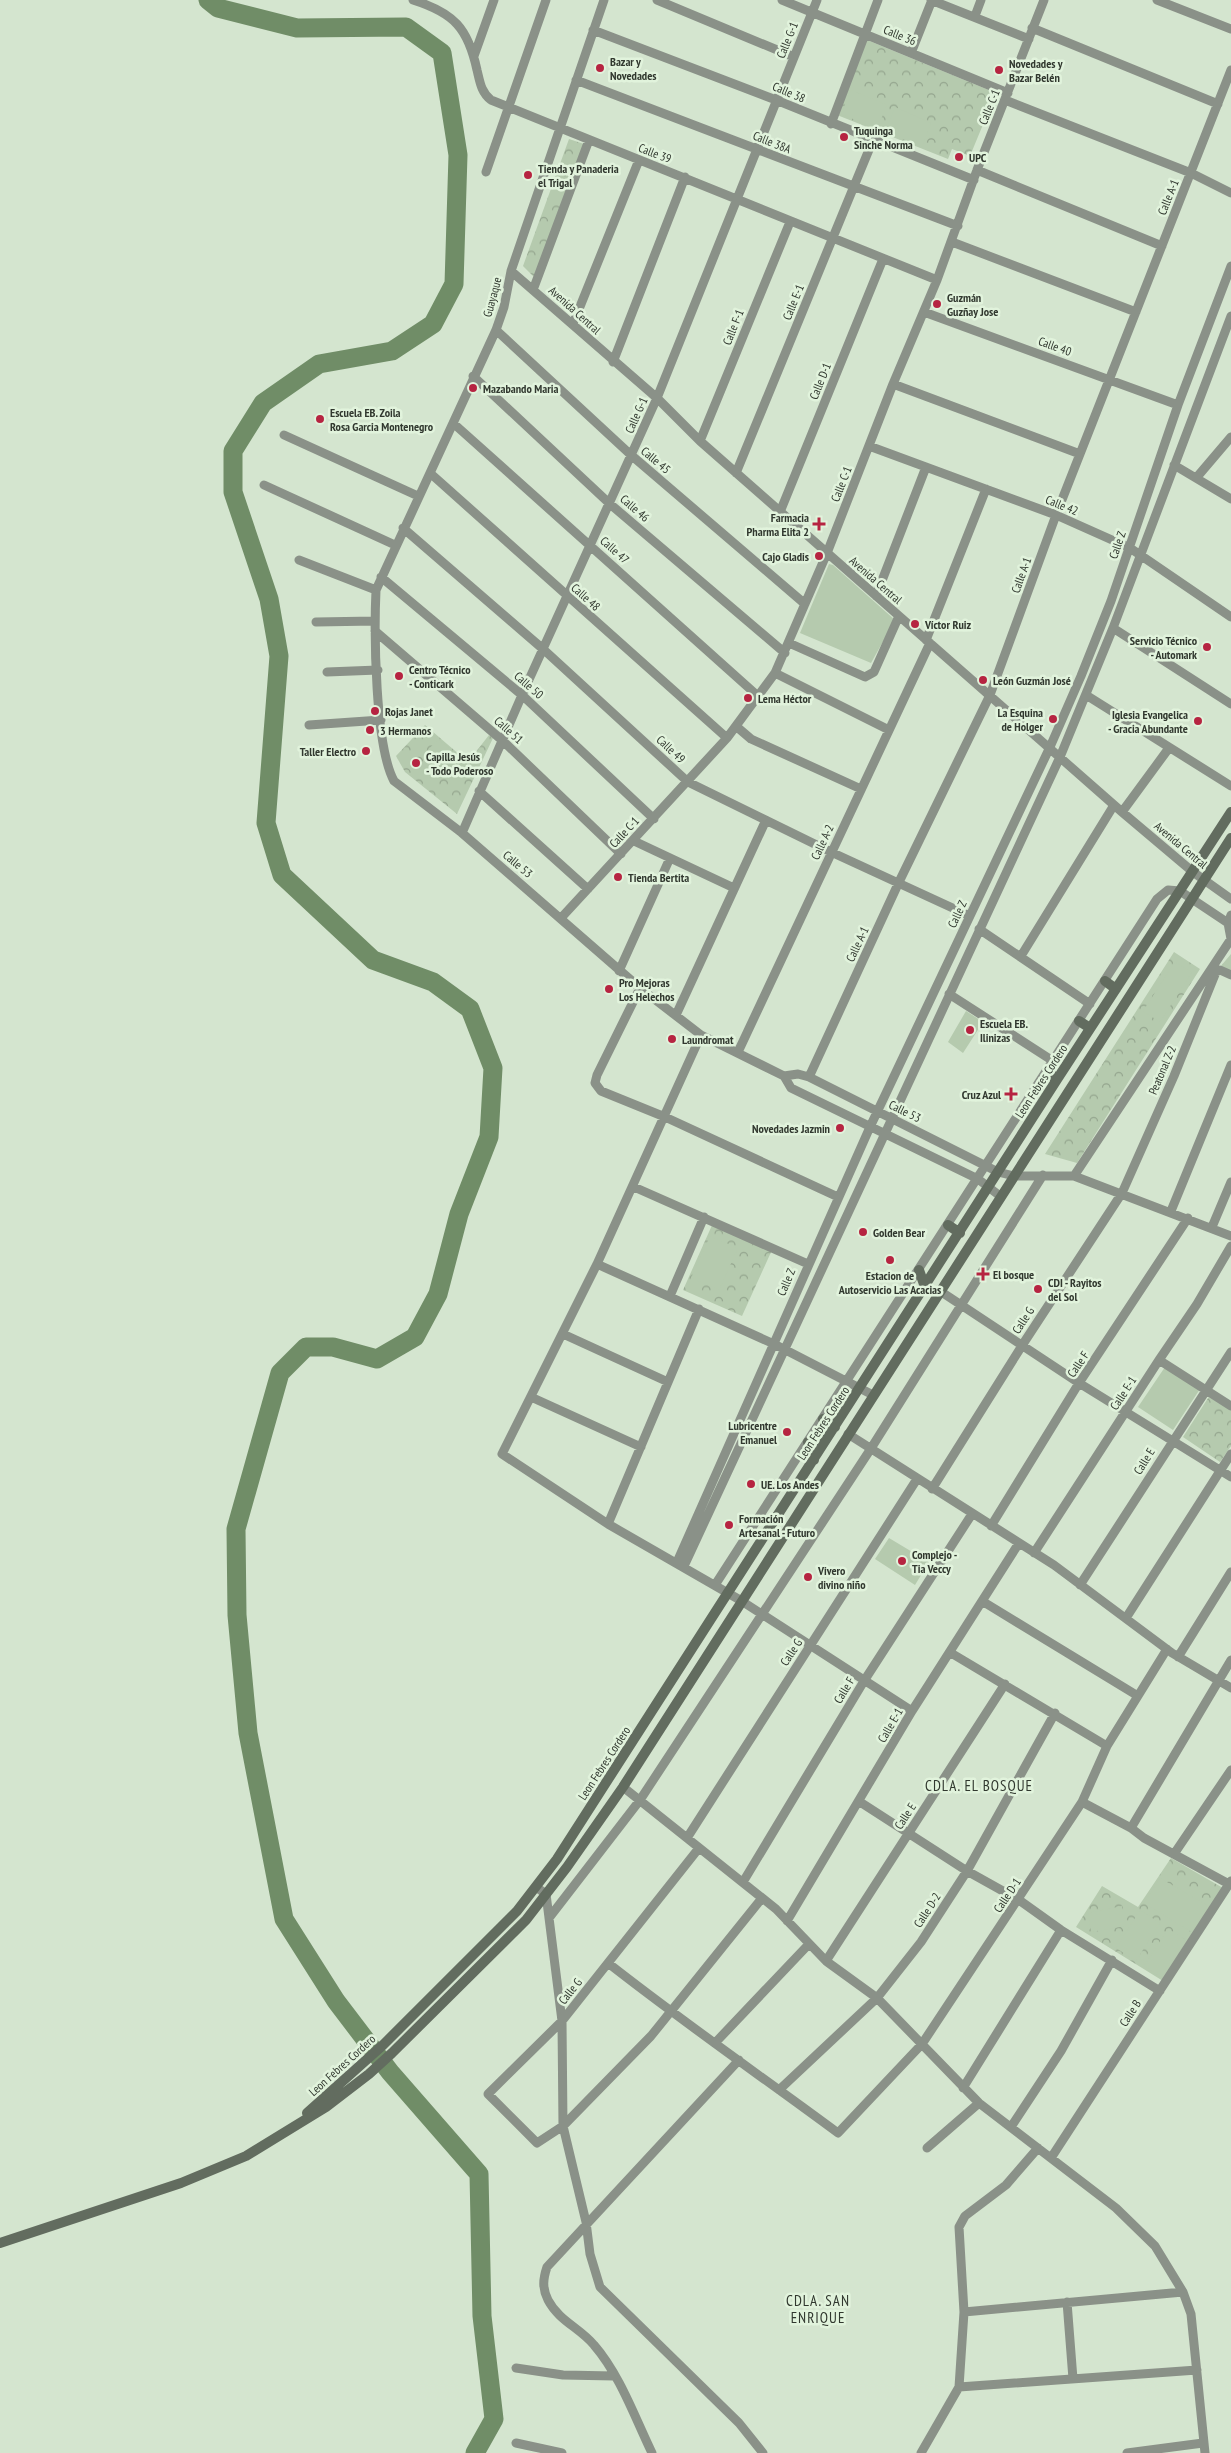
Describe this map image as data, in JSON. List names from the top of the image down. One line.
{"streets":{"street":["Calle 36","Calle G-1","Calle 38","Calle C-1","Calle 38A","Calle 39","Calle A-1","Guayaque","Calle E-1","Avenida Central","Calle F-1","Calle 40","Calle D-1","Calle 45","Calle 42","Calle 46","Calle Z","Calle 47","Calle 48","Calle 50","Calle 51","Calle 49","Calle A-2","Calle 53","Peatonal Z-2","Leon Febres Cordero","Calle G","Calle F","Calle E","Calle D-2","Calle B"]},"crossings":[["Calle 36","Calle G-1"],["Calle 36","Calle C-1"],["Calle 36","Calle A-1"],["Calle G-1","Calle 38"],["Calle G-1","Calle 38A"],["Calle G-1","Calle 39"],["Calle G-1","Avenida Central"],["Calle G-1","Calle 45"],["Calle G-1","Calle 46"],["Calle G-1","Calle 47"],["Calle G-1","Calle 48"],["Calle G-1","Calle 50"],["Calle G-1","Calle 51"],["Calle G-1","Calle 49"],["Calle G-1","Calle 53"],["Calle 38","Calle C-1"],["Calle 38","Guayaque"],["Calle 38","Calle E-1"],["Calle C-1","Calle 38A"],["Calle C-1","Calle 39"],["Calle C-1","Avenida Central"],["Calle C-1","Calle 40"],["Calle C-1","Calle 45"],["Calle C-1","Calle 42"],["Calle C-1","Calle 46"],["Calle C-1","Calle 47"],["Calle C-1","Calle 48"],["Calle C-1","Calle 50"],["Calle C-1","Calle 51"],["Calle C-1","Calle 49"],["Calle C-1","Calle 53"],["Calle 38A","Guayaque"],["Calle 38A","Calle E-1"],["Calle 39","Guayaque"],["Calle 39","Calle E-1"],["Calle 39","Calle F-1"],["Calle 39","Calle D-1"],["Calle A-1","Avenida Central"],["Calle A-1","Calle 40"],["Calle A-1","Calle 42"],["Calle A-1","Calle 49"],["Calle A-1","Calle 53"],["Guayaque","Avenida Central"],["Guayaque","Calle 45"],["Guayaque","Calle 46"],["Guayaque","Calle 47"],["Guayaque","Calle 48"],["Guayaque","Calle 50"],["Guayaque","Calle 49"],["Guayaque","Calle 53"],["Calle E-1","Avenida Central"],["Avenida Central","Calle F-1"],["Avenida Central","Calle D-1"],["Avenida Central","Calle Z"],["Avenida Central","Calle A-2"],["Avenida Central","Leon Febres Cordero"],["Calle 40","Calle Z"],["Calle D-1","Calle D-2"],["Calle 42","Calle Z"],["Calle 42","Calle A-2"],["Calle Z","Calle 49"],["Calle Z","Calle 53"],["Calle 51","Calle 53"],["Calle 49","Calle A-2"],["Calle A-2","Calle 53"],["Calle 53","Peatonal Z-2"],["Calle 53","Leon Febres Cordero"],["Calle 53","Calle G"],["Calle 53","Calle F"],["Peatonal Z-2","Calle G"]],"districts":["CDLA. EL BOSQUE","CDLA. SAN ENRIQUE"],"places":{"other":["Bazar y Novedades","Novedades y Bazar Belén","Tuquinga Sinche Norma","UPC","Tienda y Panaderia el Trigal","Guzmán Guzñay Jose","Mazabando Maria","Escuela EB. Zoila Rosa Garcia Montenegro","Cajo Gladis","Víctor Ruiz","Servicio Técnico - Automark","Centro Técnico - Conticark","León Guzmán José","Lema Héctor","Rojas Janet","La Esquina de Holger","Iglesia Evangelica - Gracia Abundante","3 Hermanos","Taller Electro","Capilla Jesús - Todo Poderoso","Tienda Bertita","Pro Mejoras Los Helechos","Escuela EB. Ilinizas","Laundromat","Novedades Jazmin","Golden Bear","Estacion de Autoservicio Las Acacias","CDI - Rayitos del Sol","Lubricentre Emanuel","UE. Los Andes","Formación Artesanal - Futuro","Complejo - Tia Veccy","Vivero divino niño"],"health":["Farmacia Pharma Elita 2","Cruz Azul","El bosque"]}}
